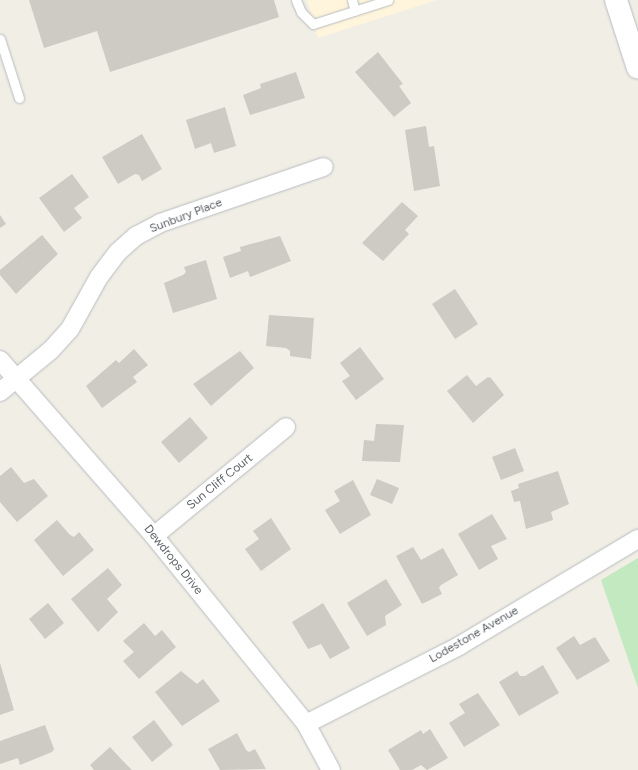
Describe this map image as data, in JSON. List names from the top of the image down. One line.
{"streets":{"street":["Sunbury Place","Sun Cliff Court","Dewdrops Drive","Lodestone Avenue"]},"crossings":[["Sunbury Place","Dewdrops Drive"],["Sun Cliff Court","Dewdrops Drive"],["Dewdrops Drive","Lodestone Avenue"]]}
